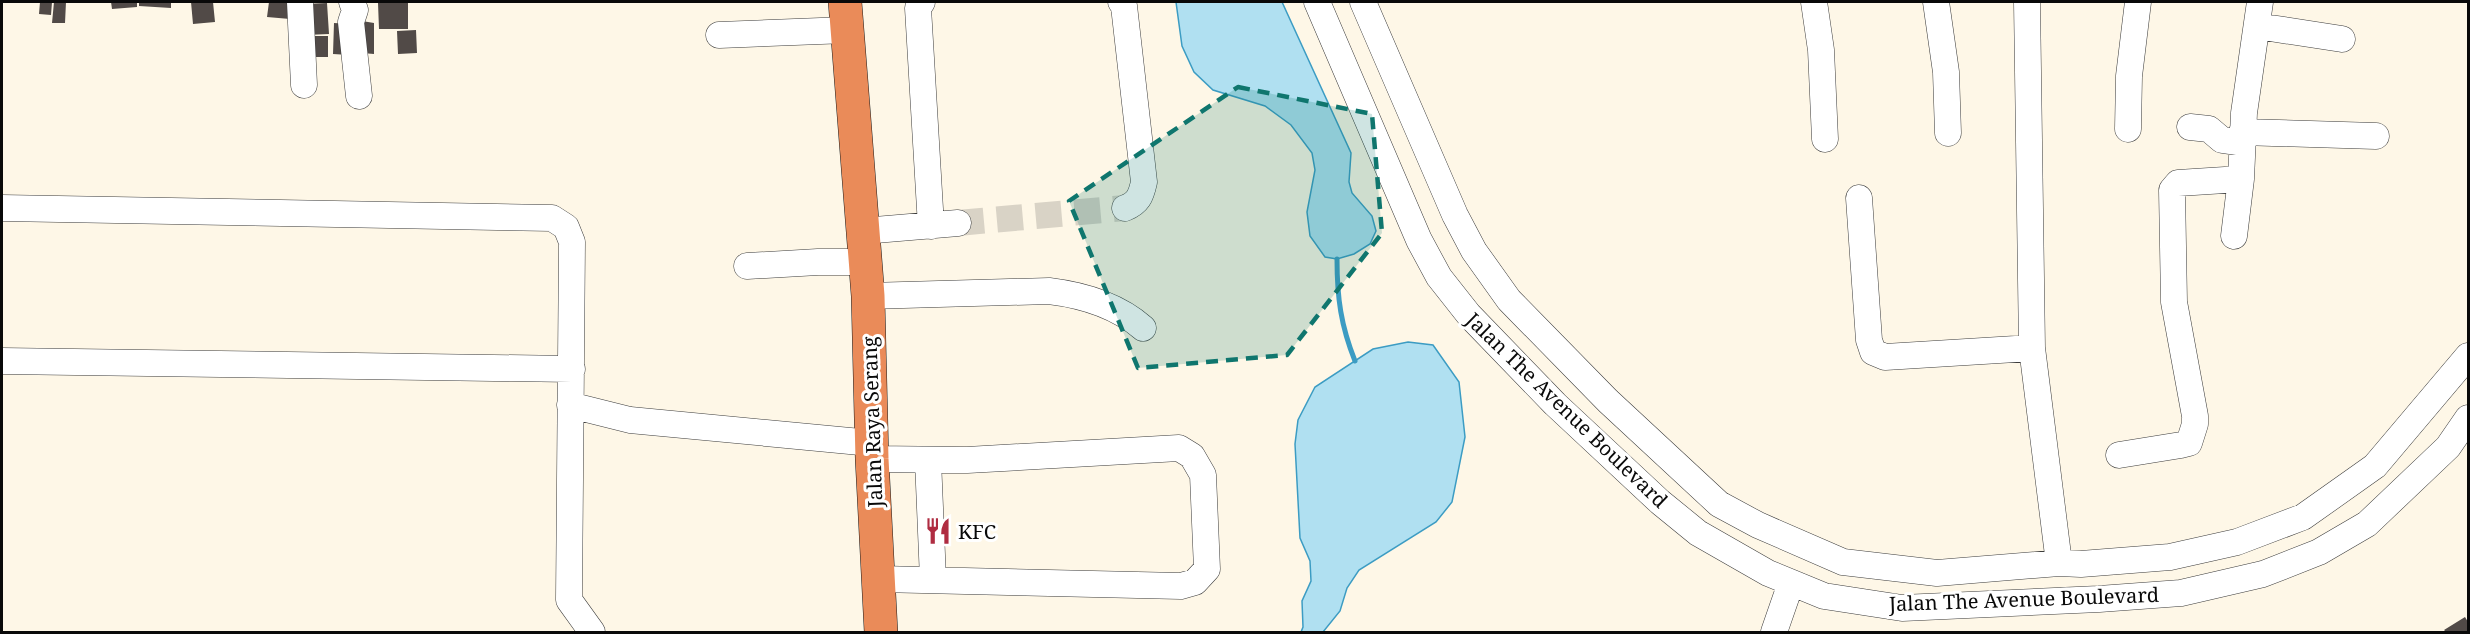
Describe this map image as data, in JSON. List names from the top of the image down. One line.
{"streets":{"highway":["Jalan Raya Serang"],"street":["Jalan The Avenue Boulevard"]},"places":{"restaurant":["KFC"]}}
